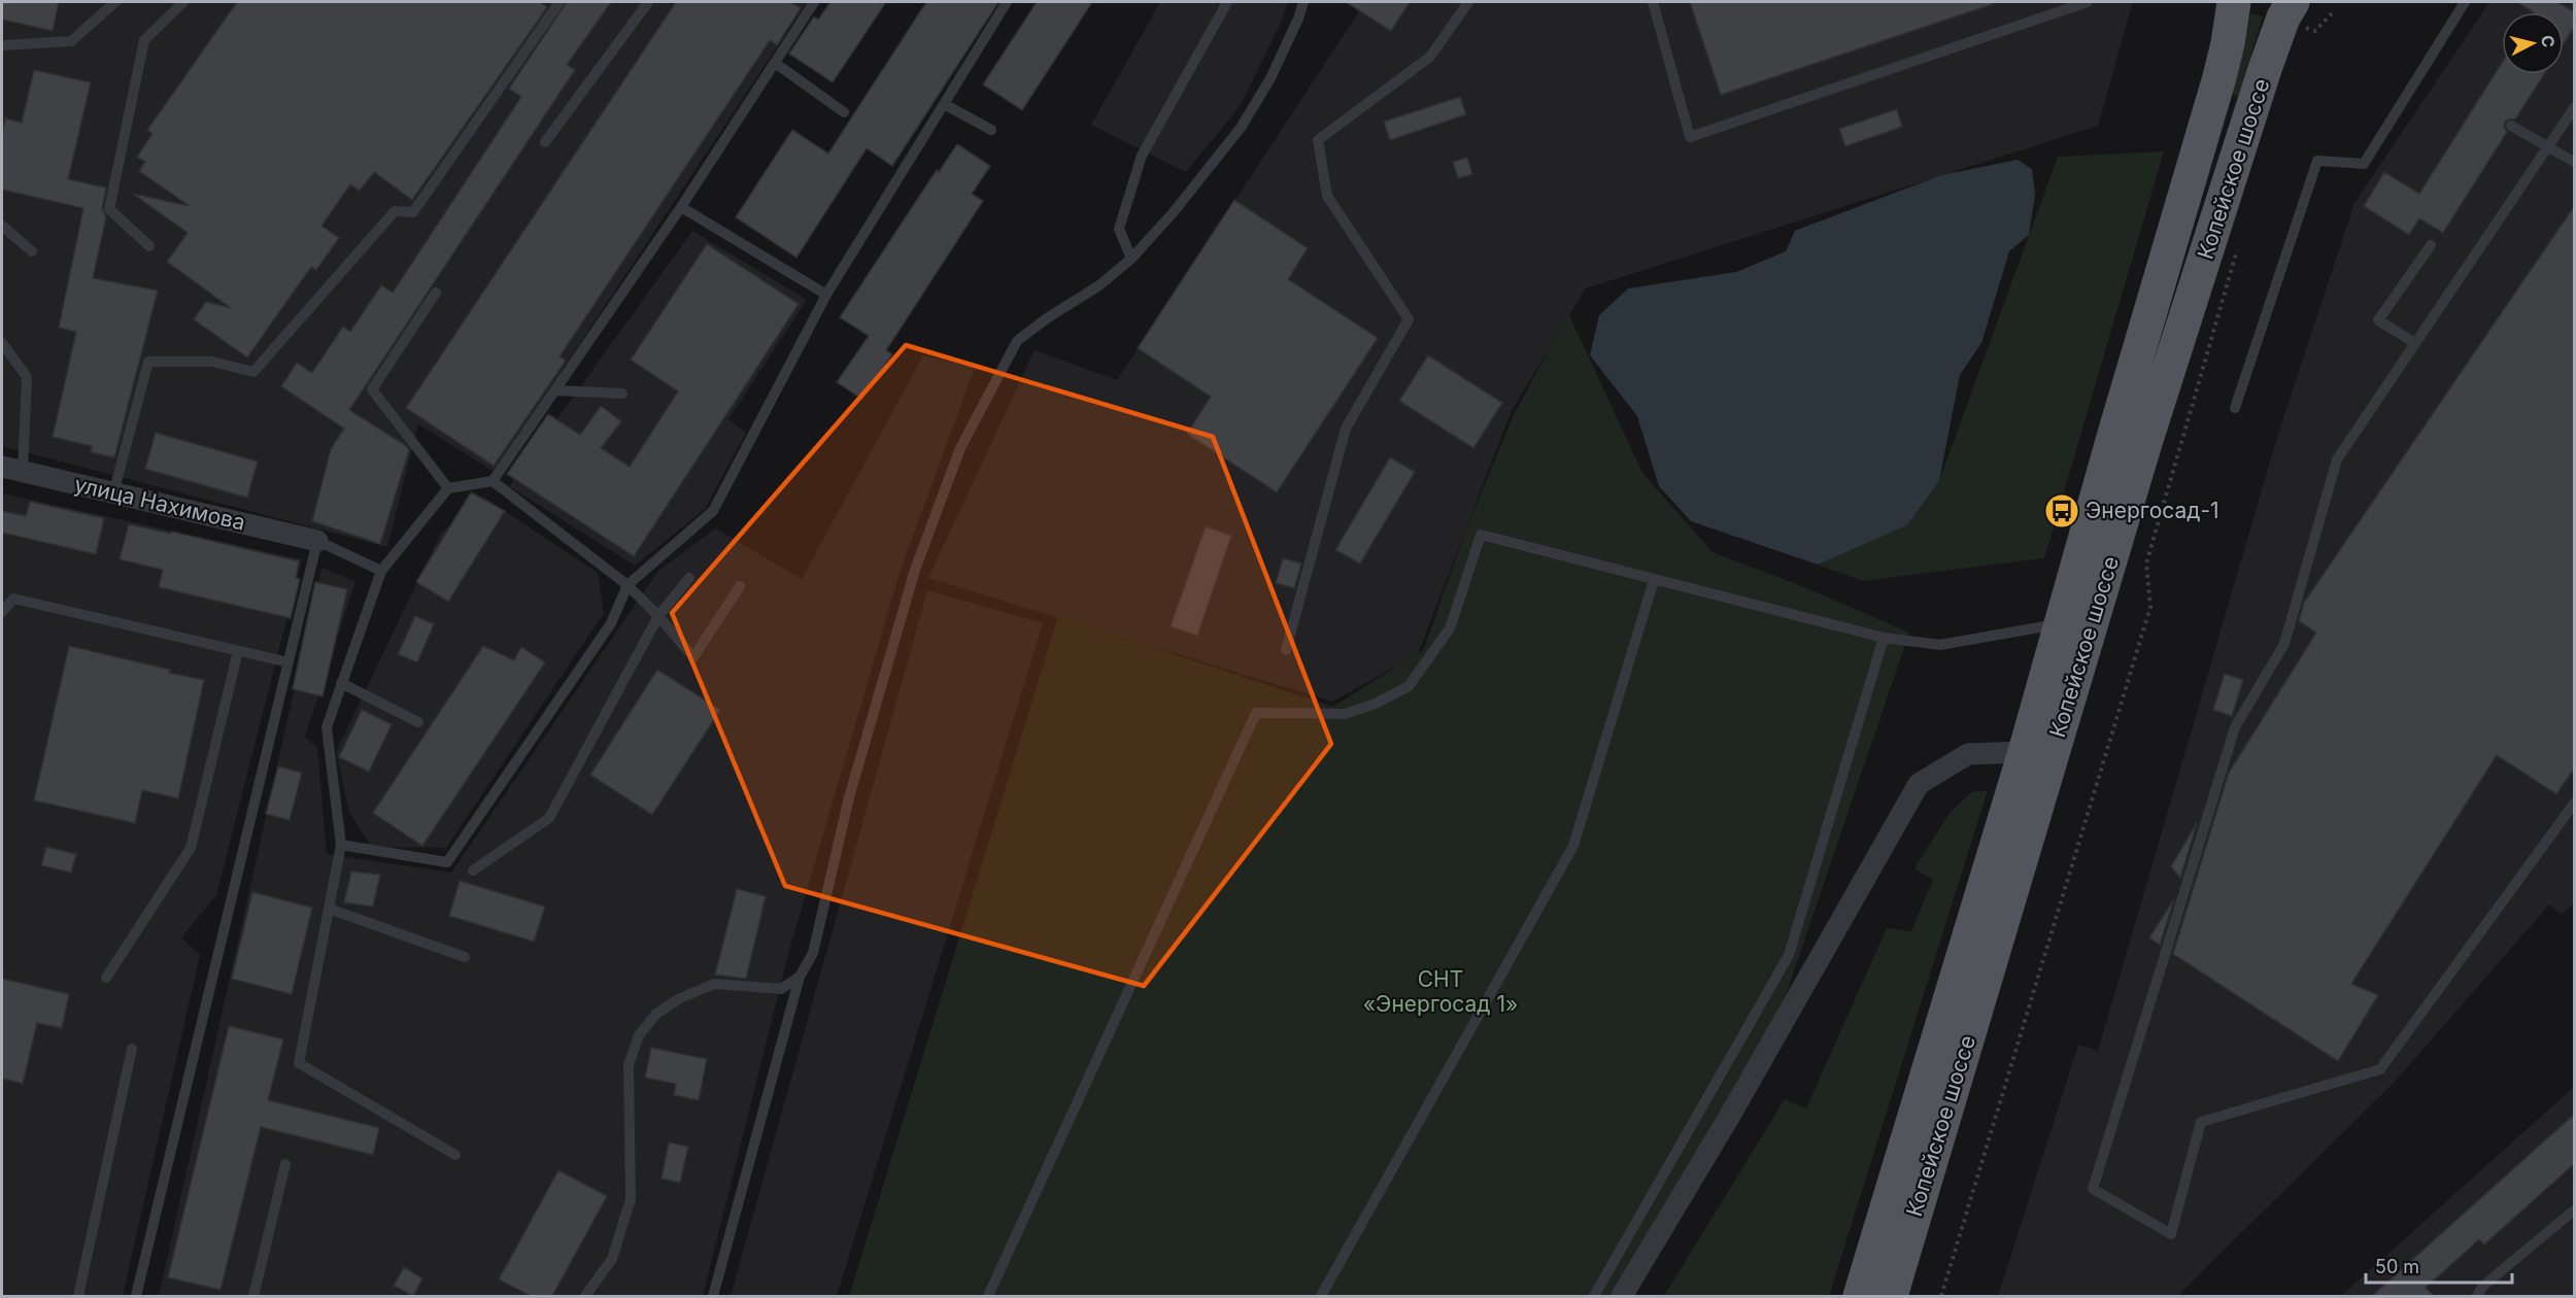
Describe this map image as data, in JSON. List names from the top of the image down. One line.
{"streets":{"main road":["Копейское шоссе"],"street":["улица Нахимова"]},"parks":["СНТ «Энергосад 1»"],"places":{"bus stop":["Энергосад-1"]},"scale_bar":"50 m","north":"right"}
